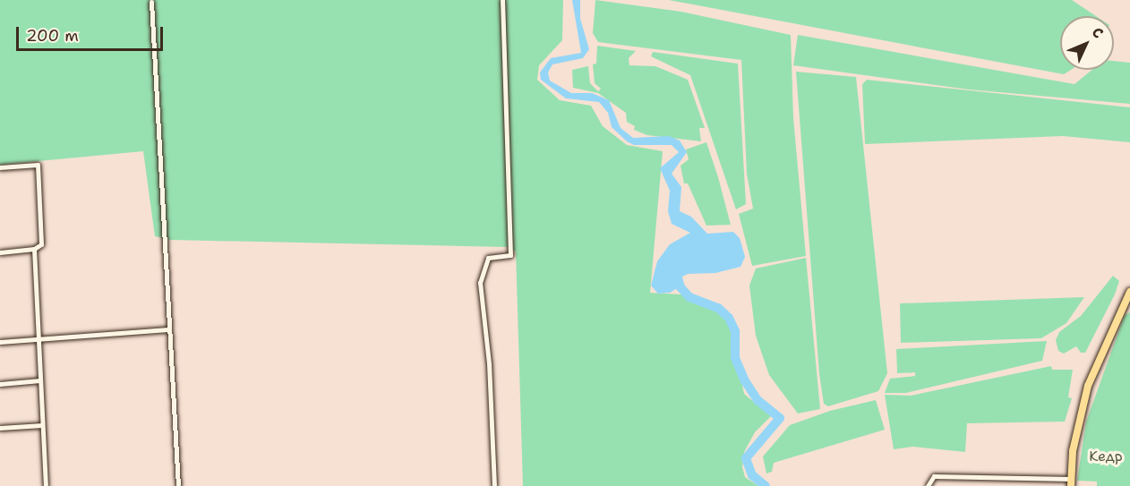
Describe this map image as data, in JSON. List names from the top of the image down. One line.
{"parks":["Кедр"],"scale_bar":"200 m","north":"top right"}
